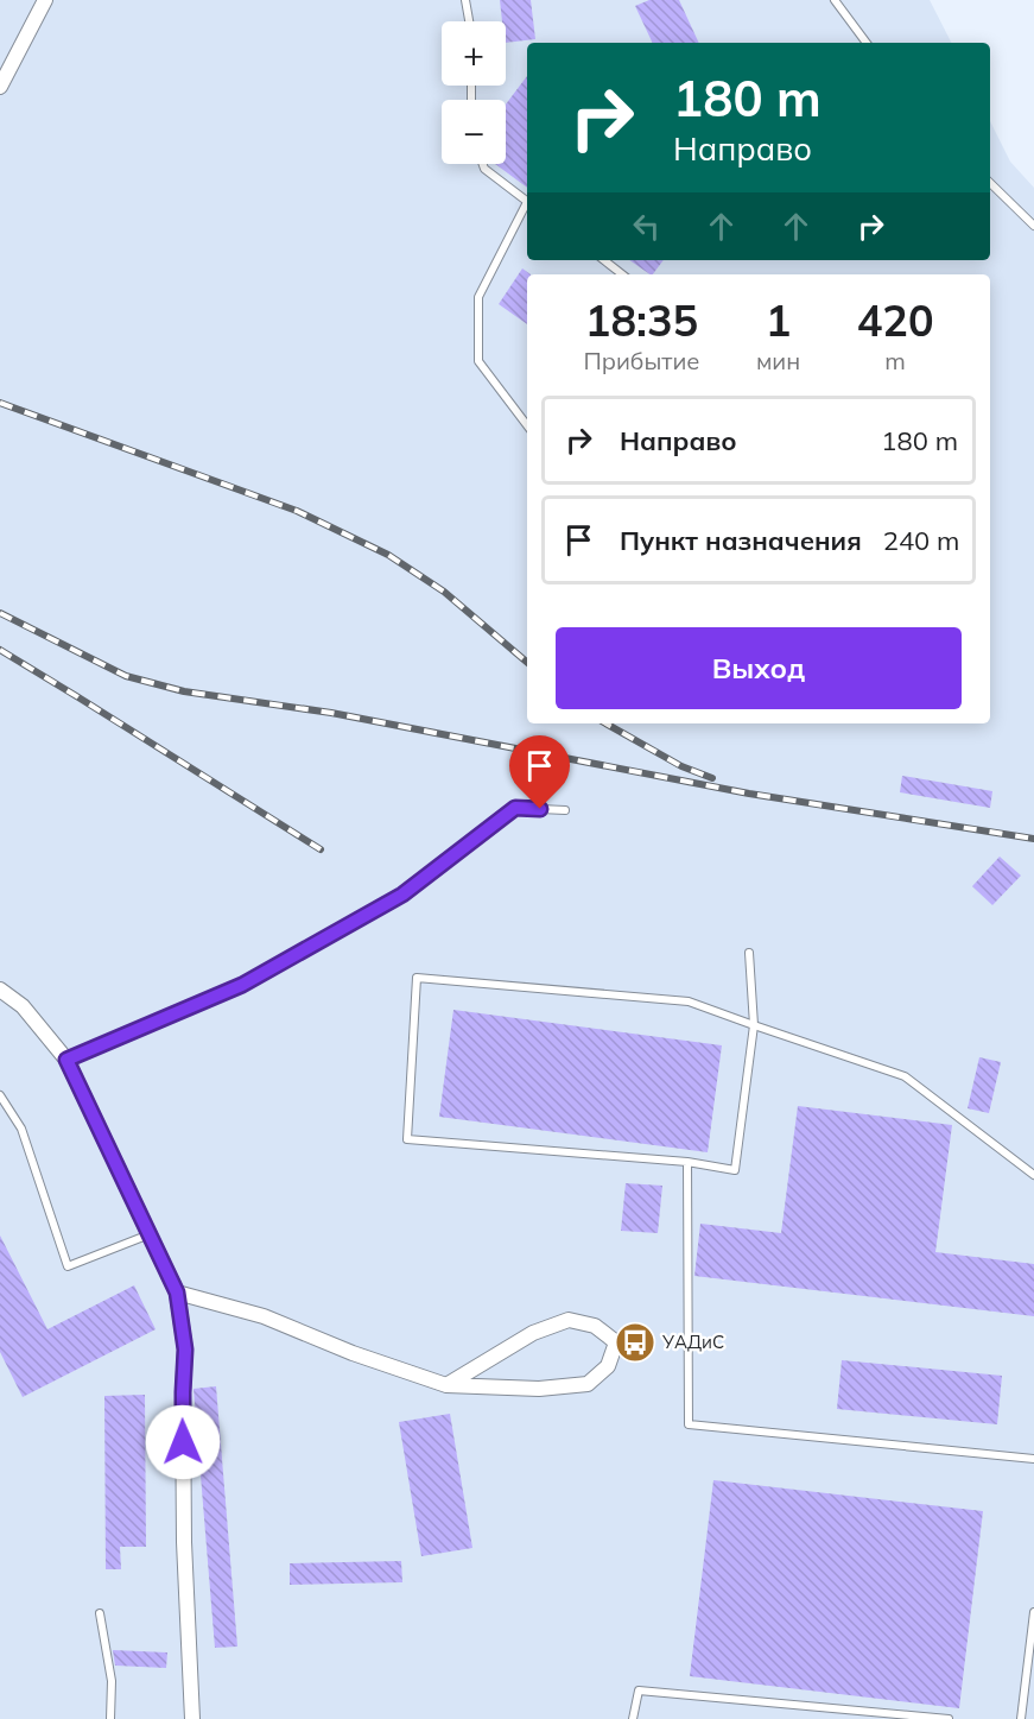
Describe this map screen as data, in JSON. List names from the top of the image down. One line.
{"places":{"bus stop":["УАДиС"]},"page":{"map_buttons":["+","−"],"turn":["180 m","Направо"],"eta":["18:35","Прибытие","1","мин","420","m"],"list":[{"name":"Направо","value":"180 m"},{"name":"Пункт назначения","value":"240 m"}],"buttons":"Выход"}}
